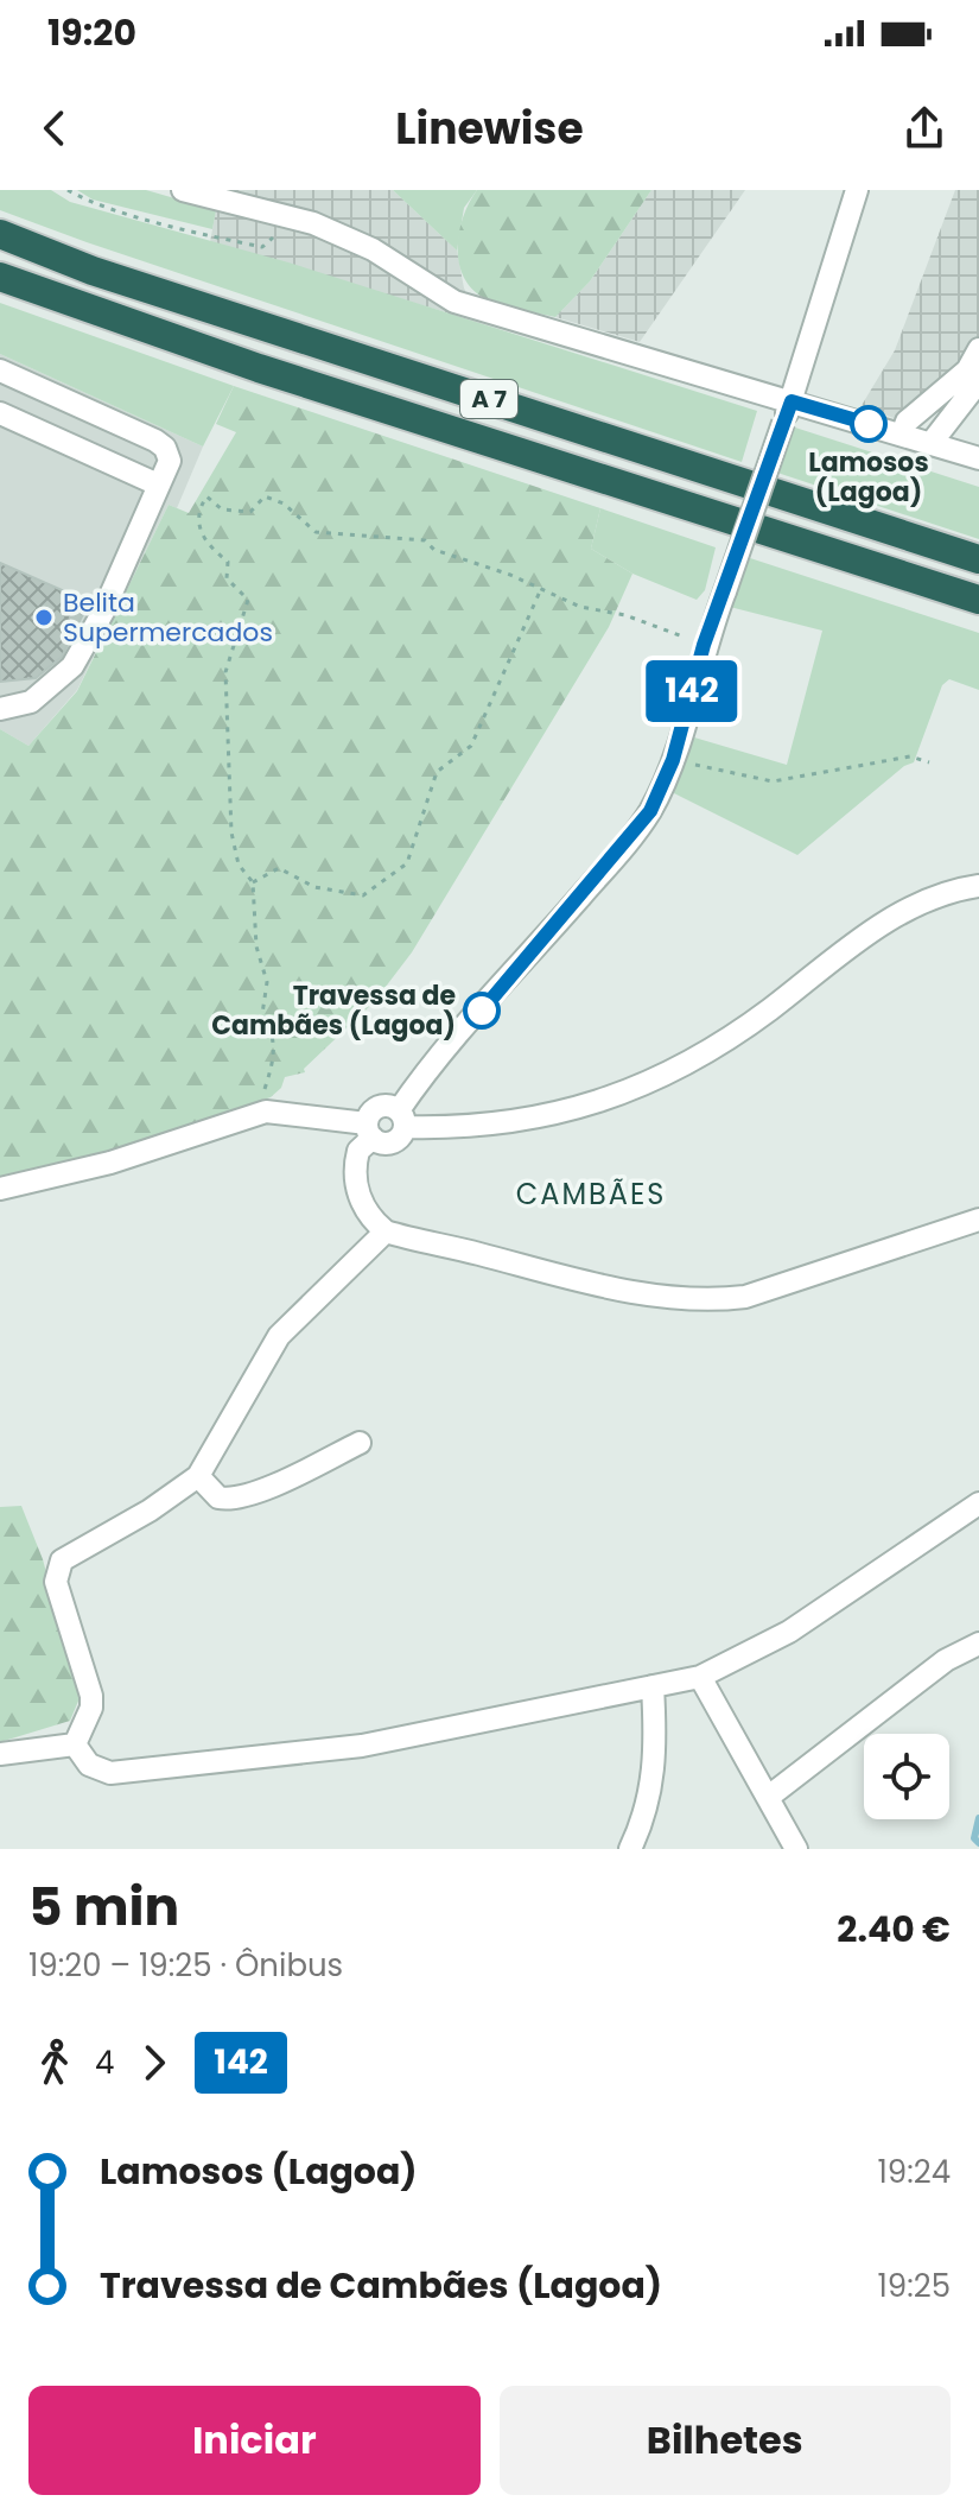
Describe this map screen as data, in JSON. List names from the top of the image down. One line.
{"streets":{"highway":["A 7"]},"districts":["CAMBÃES"],"places":["Lamosos (Lagoa)","Belita Supermercados","Travessa de Cambães (Lagoa)"],"lines":["bus line 142"],"page":{"status":"19:20","header":"Linewise","on_map":"142","heading":["5 min","19:20 – 19:25 · Ônibus","2.40 €"],"legs":["4","142"],"list":[{"name":"Lamosos (Lagoa)","value":"19:24"},{"name":"Travessa de Cambães (Lagoa)","value":"19:25"}],"buttons":["Iniciar","Bilhetes"]}}
